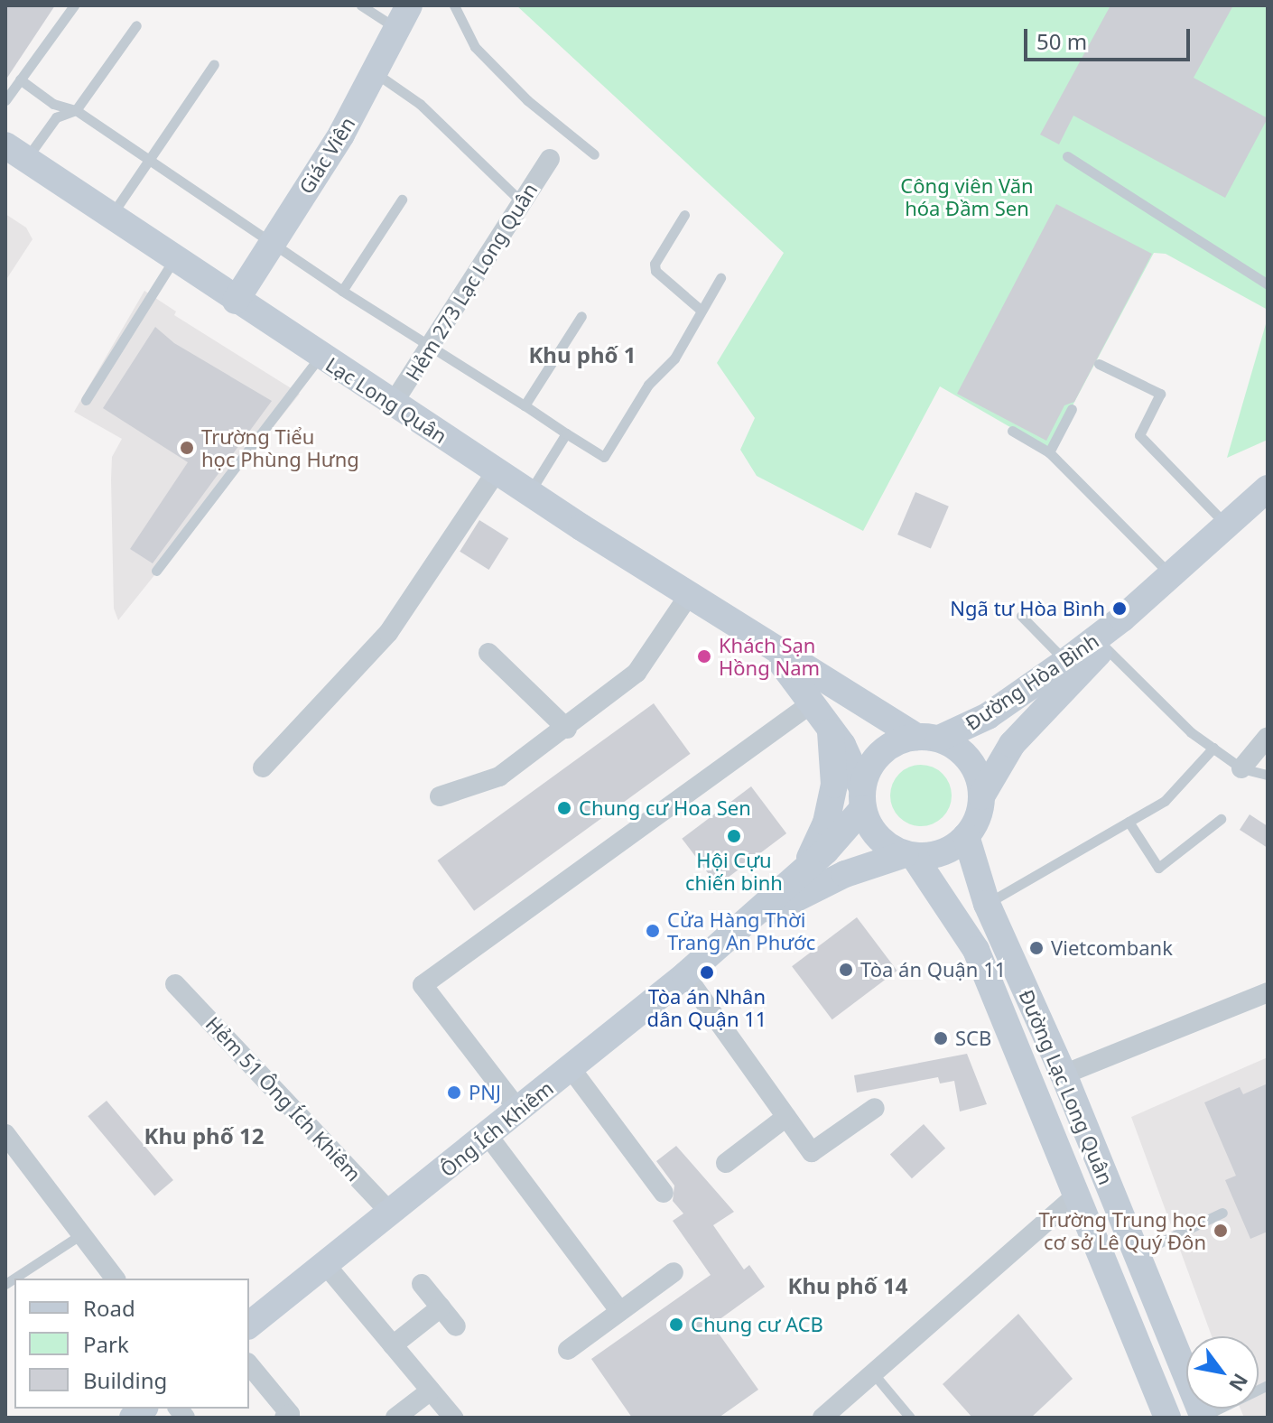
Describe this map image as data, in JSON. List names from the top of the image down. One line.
{"streets":{"main road":["Giác Viên","Lạc Long Quân","Đường Hòa Bình","Đường Lạc Long Quân","Ông Ích Khiêm"],"street":["Hẻm 273 Lạc Long Quân","Hẻm 51 Ông Ích Khiêm"]},"crossings":[["Giác Viên","Lạc Long Quân"],["Hẻm 273 Lạc Long Quân","Lạc Long Quân"],["Đường Hòa Bình","Đường Lạc Long Quân"],["Hẻm 51 Ông Ích Khiêm","Ông Ích Khiêm"]],"districts":["Khu phố 1","Khu phố 12","Khu phố 14"],"parks":["Công viên Văn hóa Đầm Sen"],"places":["Trường Tiểu học Phùng Hưng","Ngã tư Hòa Bình","Khách Sạn Hồng Nam","Chung cư Hoa Sen","Hội Cựu chiến binh","Cửa Hàng Thời Trang An Phước","Vietcombank","Tòa án Quận 11","Tòa án Nhân dân Quận 11","SCB","PNJ","Trường Trung học cơ sở Lê Quý Đôn","Chung cư ACB"],"legend":["Road","Park","Building"],"scale_bar":"50 m","north":"bottom right"}
